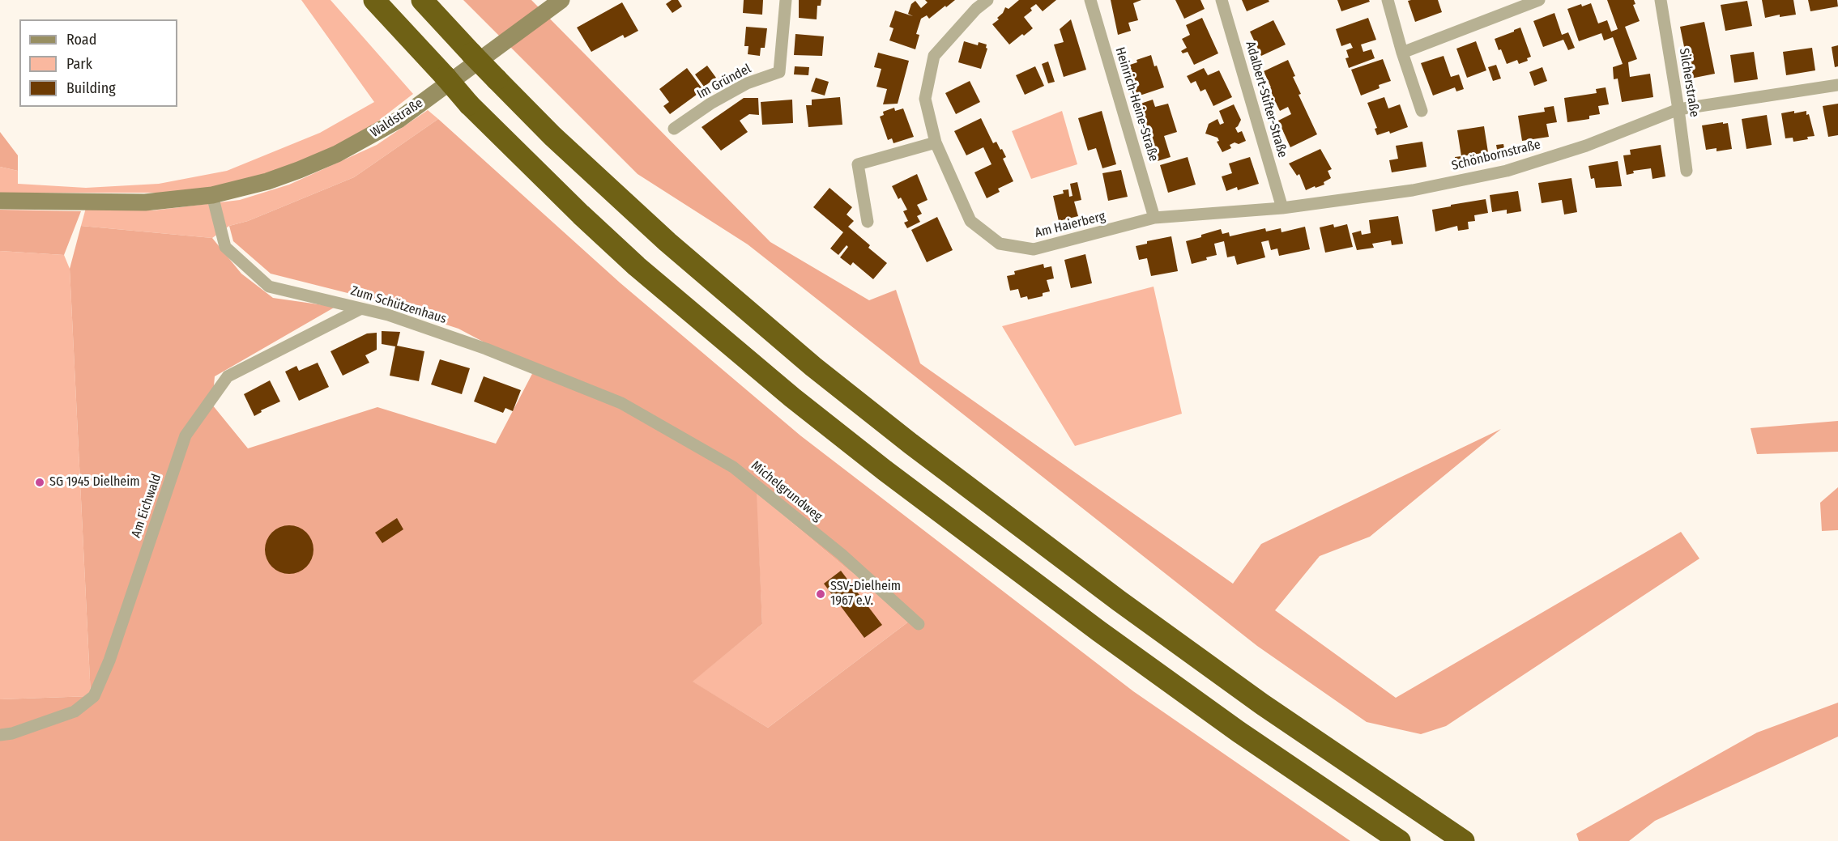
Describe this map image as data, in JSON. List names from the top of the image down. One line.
{"streets":{"street":["Im Gründel","Silcherstraße","Adalbert-Stifter-Straße","Heinrich-Heine-Straße","Waldstraße","Schönbornstraße","Am Haierberg","Zum Schützenhaus","Michelgrundweg","Am Eichwald"]},"crossings":[["Silcherstraße","Schönbornstraße"],["Adalbert-Stifter-Straße","Schönbornstraße"],["Heinrich-Heine-Straße","Schönbornstraße"],["Heinrich-Heine-Straße","Am Haierberg"],["Waldstraße","Zum Schützenhaus"],["Schönbornstraße","Am Haierberg"],["Zum Schützenhaus","Michelgrundweg"],["Zum Schützenhaus","Am Eichwald"]],"places":["SG 1945 Dielheim","SSV-Dielheim 1967 e.V."],"legend":["Road","Park","Building"]}
